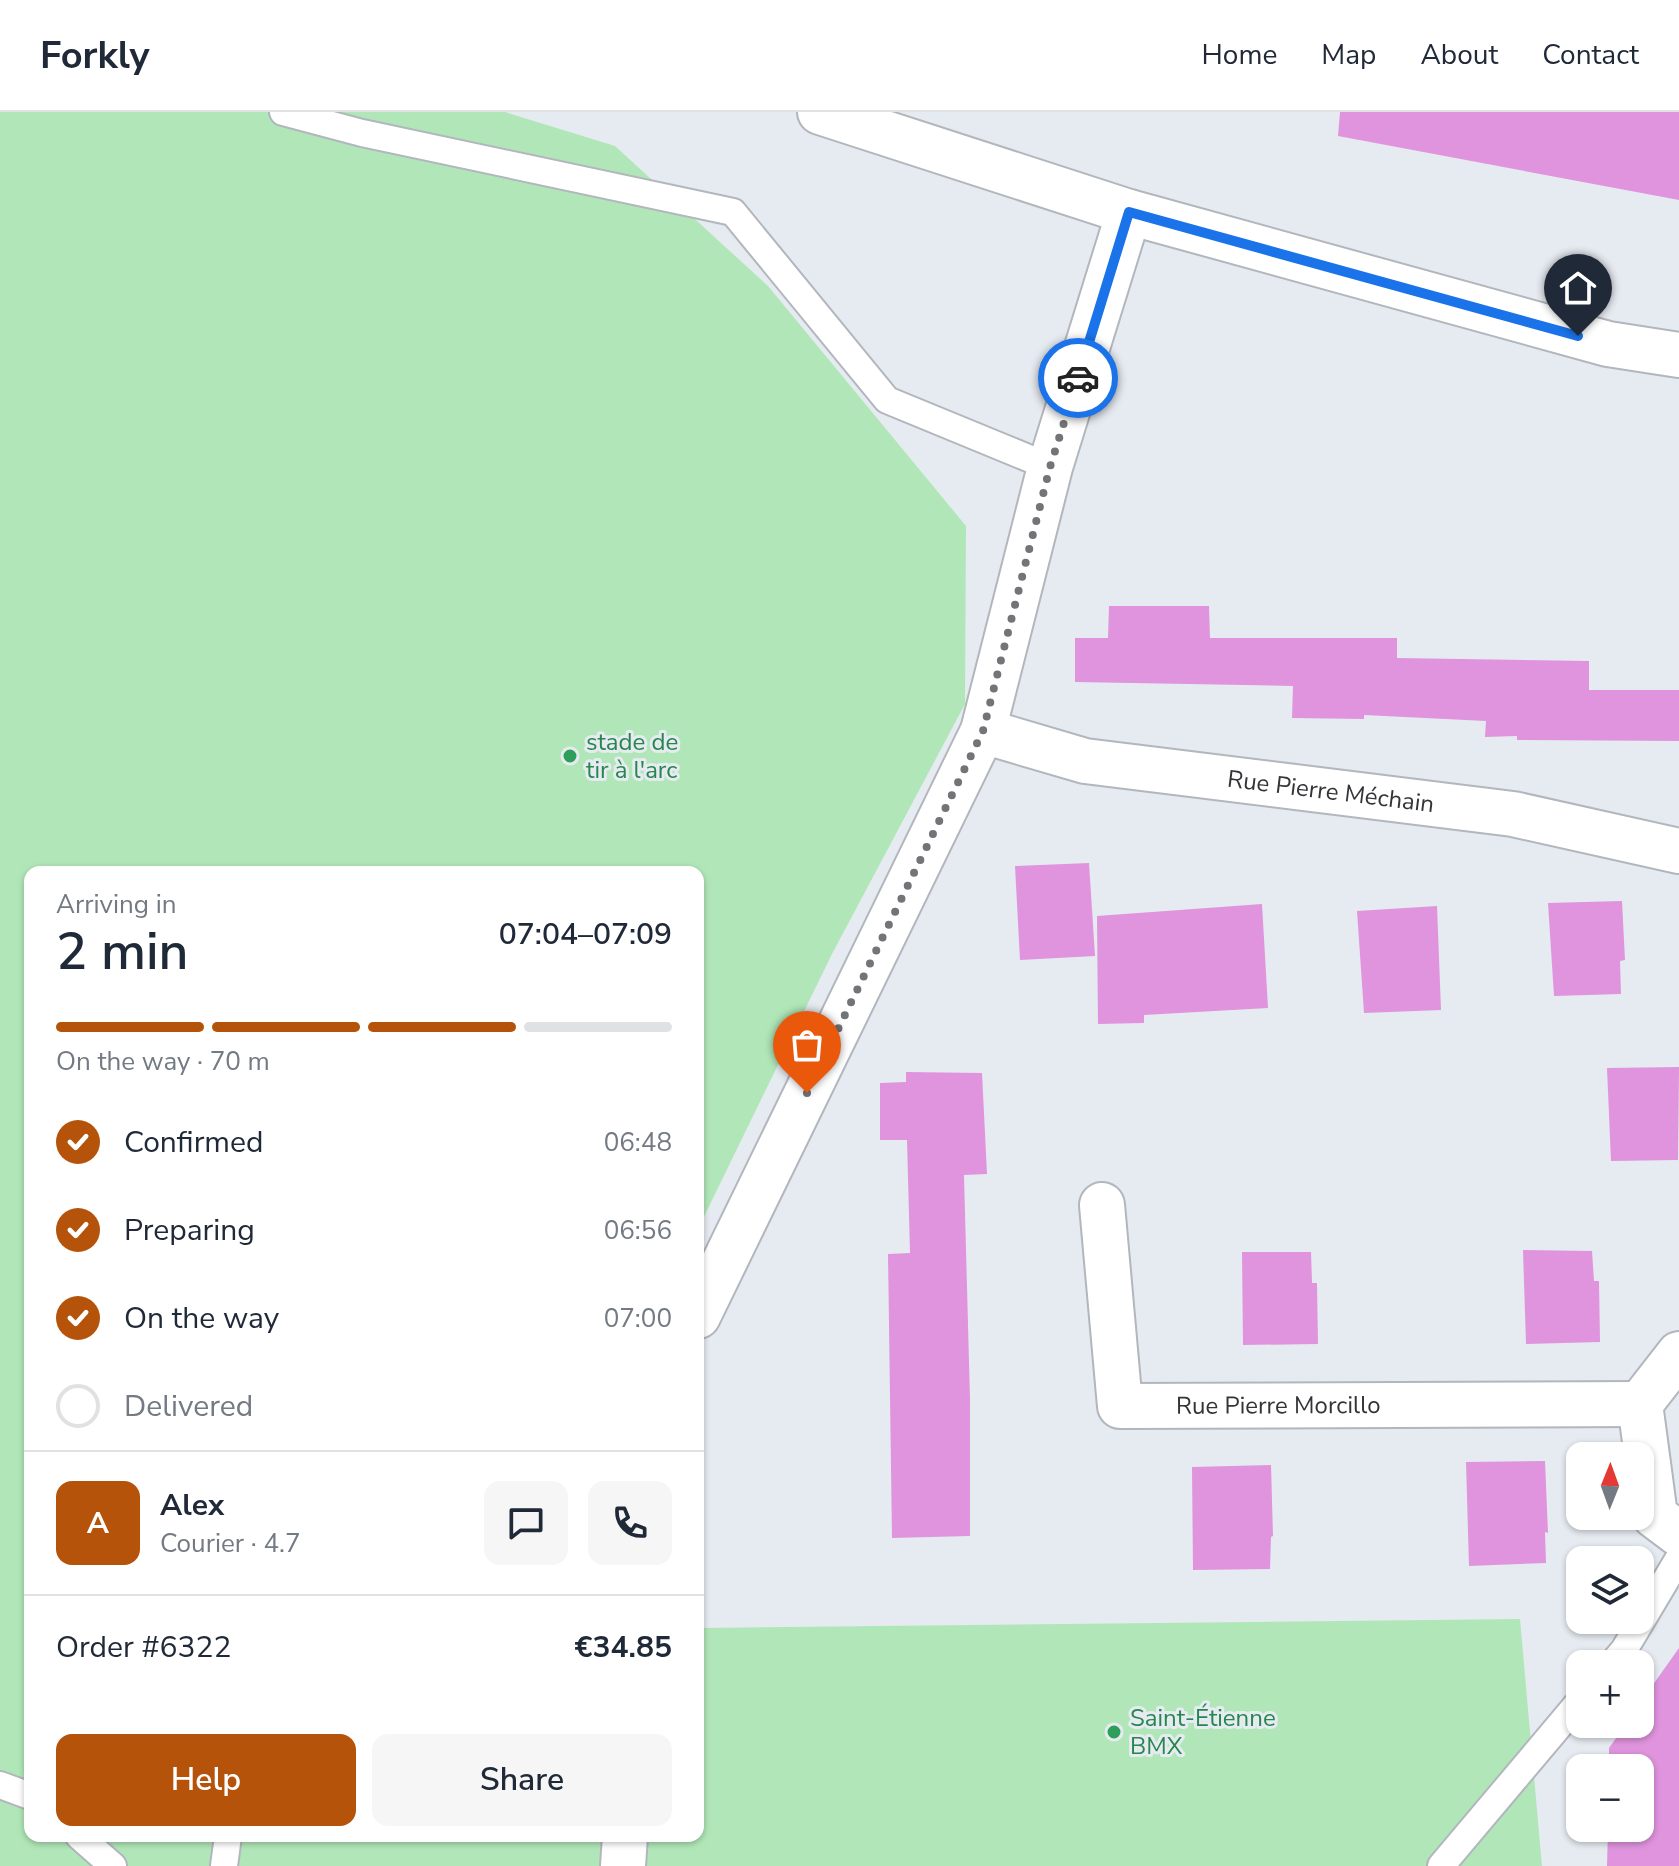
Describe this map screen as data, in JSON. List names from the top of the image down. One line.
{"streets":{"street":["Rue Pierre Méchain","Rue Pierre Morcillo"]},"places":["stade de tir à l'arc","Saint-Étienne BMX"],"north":"top","page":{"header":"Forkly","nav":["Home","Map","About","Contact"],"heading":["2 min","Arriving in","07:04–07:09"],"panel":["Alex","Courier · 4.7","Order #6322","€34.85"],"bar":"On the way · 70 m","list":[["Confirmed","06:48"],["Preparing","06:56"],["On the way","07:00"],"Delivered"],"map_buttons":["+","−"],"round":"A","buttons":["Help","Share"]}}
